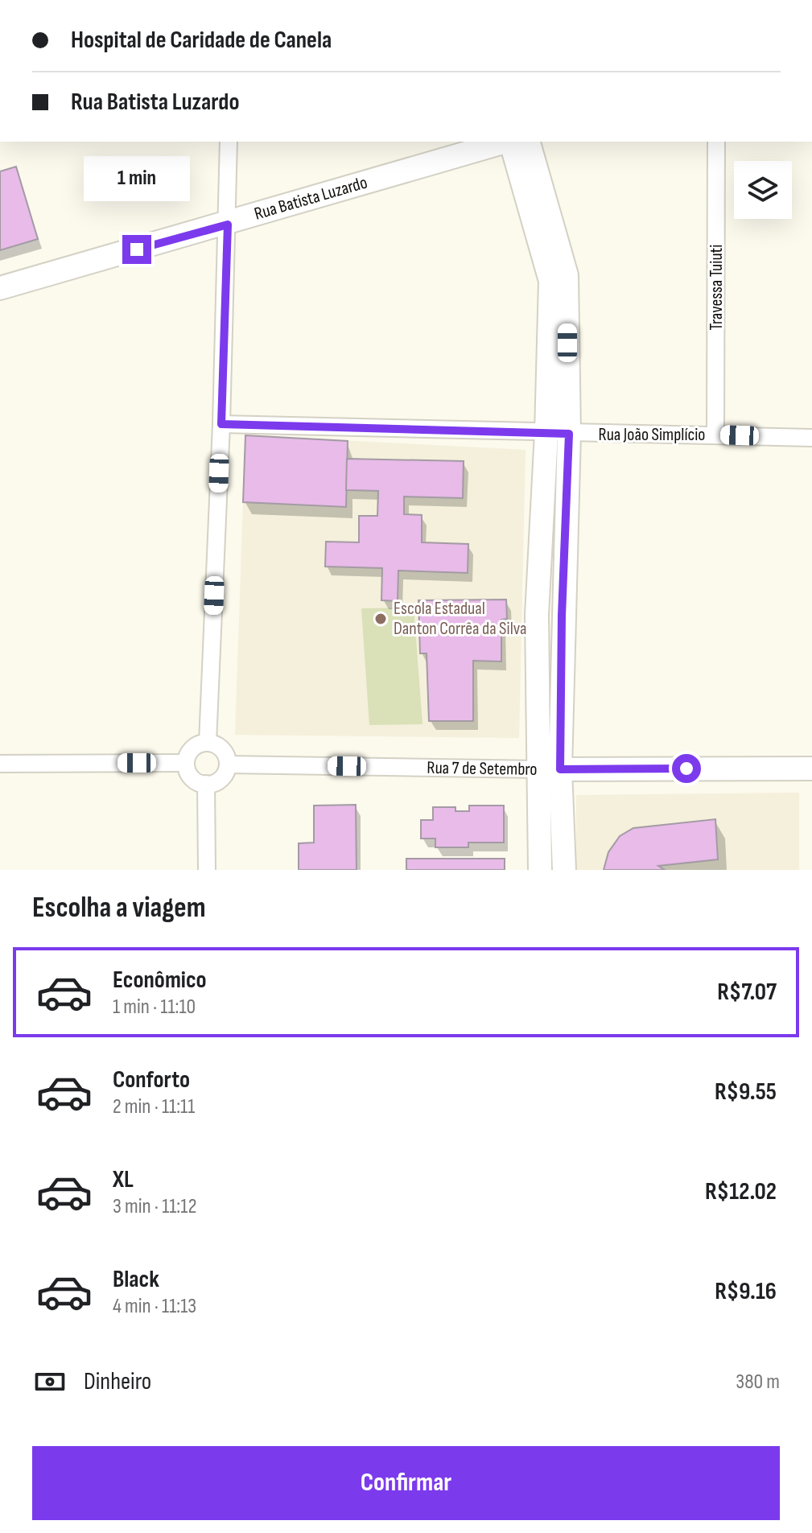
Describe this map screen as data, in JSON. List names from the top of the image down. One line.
{"streets":{"main road":["Rua Batista Luzardo","Rua 7 de Setembro"],"street":["Travessa Tuiuti","Rua João Simplício"]},"crossings":[["Travessa Tuiuti","Rua João Simplício"]],"places":["Escola Estadual Danton Corrêa da Silva"],"page":{"banner":["Hospital de Caridade de Canela","Rua Batista Luzardo"],"bubble":"1 min","heading":"Escolha a viagem","list":[{"name":"Econômico","note":"1 min · 11:10","value":"R$7.07"},{"name":"Conforto","note":"2 min · 11:11","value":"R$9.55"},{"name":"XL","note":"3 min · 11:12","value":"R$12.02"},{"name":"Black","note":"4 min · 11:13","value":"R$9.16"}],"pay":["Dinheiro","380 m"],"buttons":"Confirmar"}}
